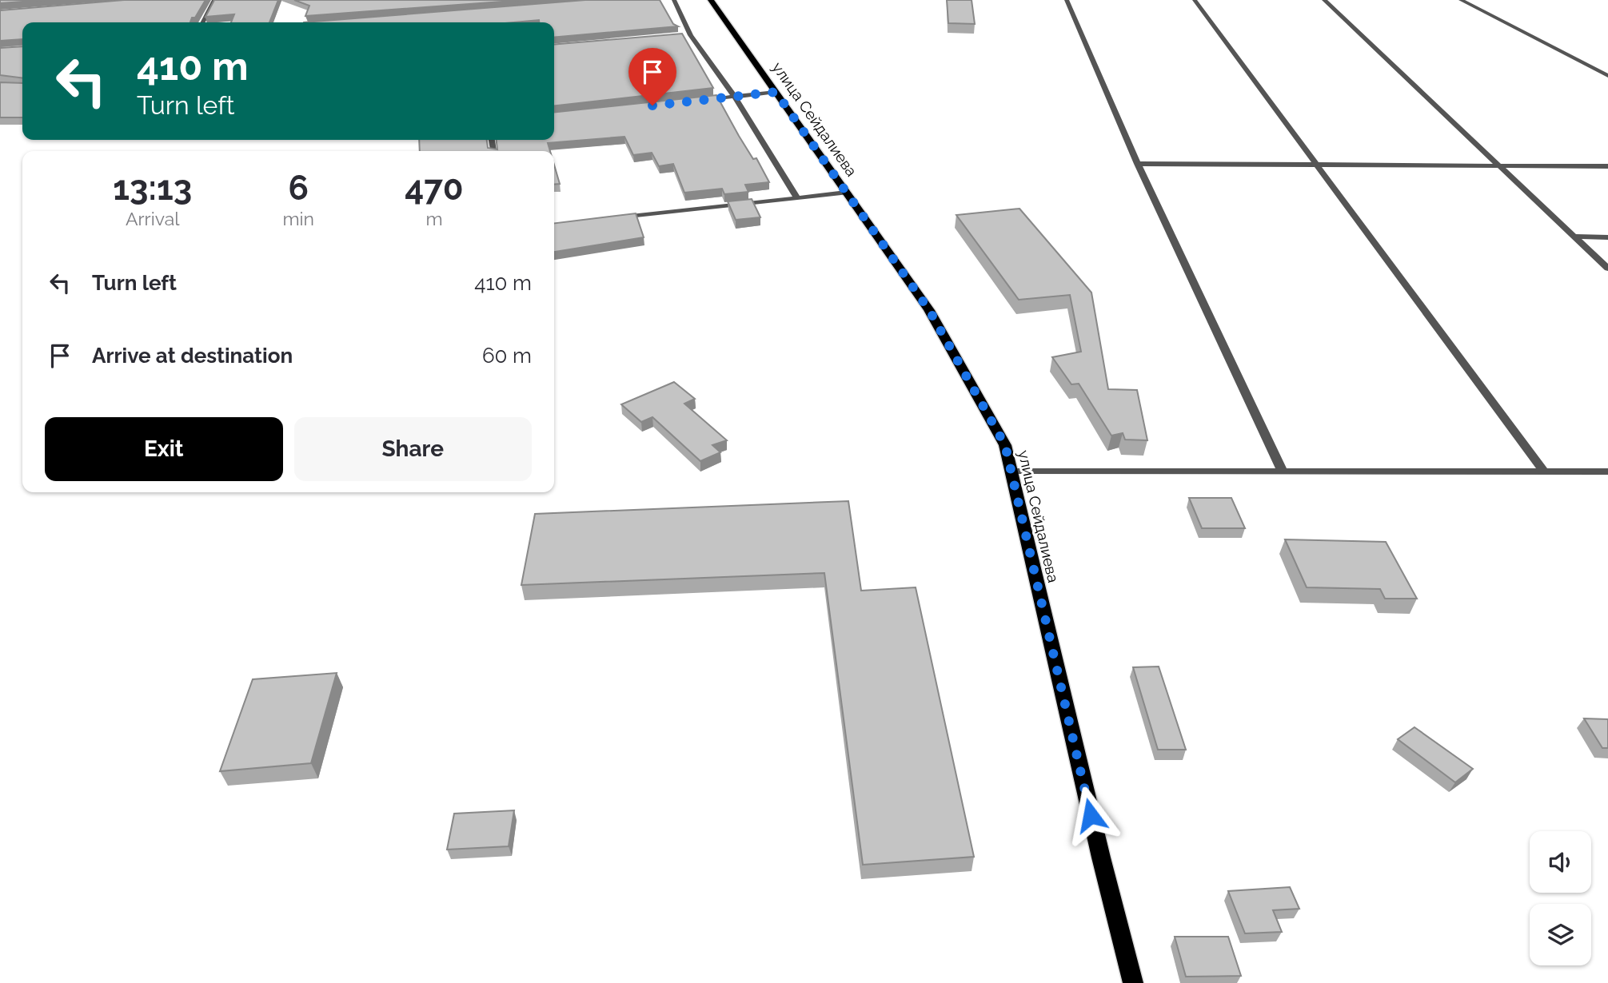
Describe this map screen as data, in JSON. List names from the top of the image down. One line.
{"streets":{"main road":["улица Сейдалиева"]},"page":{"turn":["410 m","Turn left"],"eta":["13:13","Arrival","6","min","470","m"],"list":[{"name":"Turn left","value":"410 m"},{"name":"Arrive at destination","value":"60 m"}],"buttons":["Exit","Share"]}}
